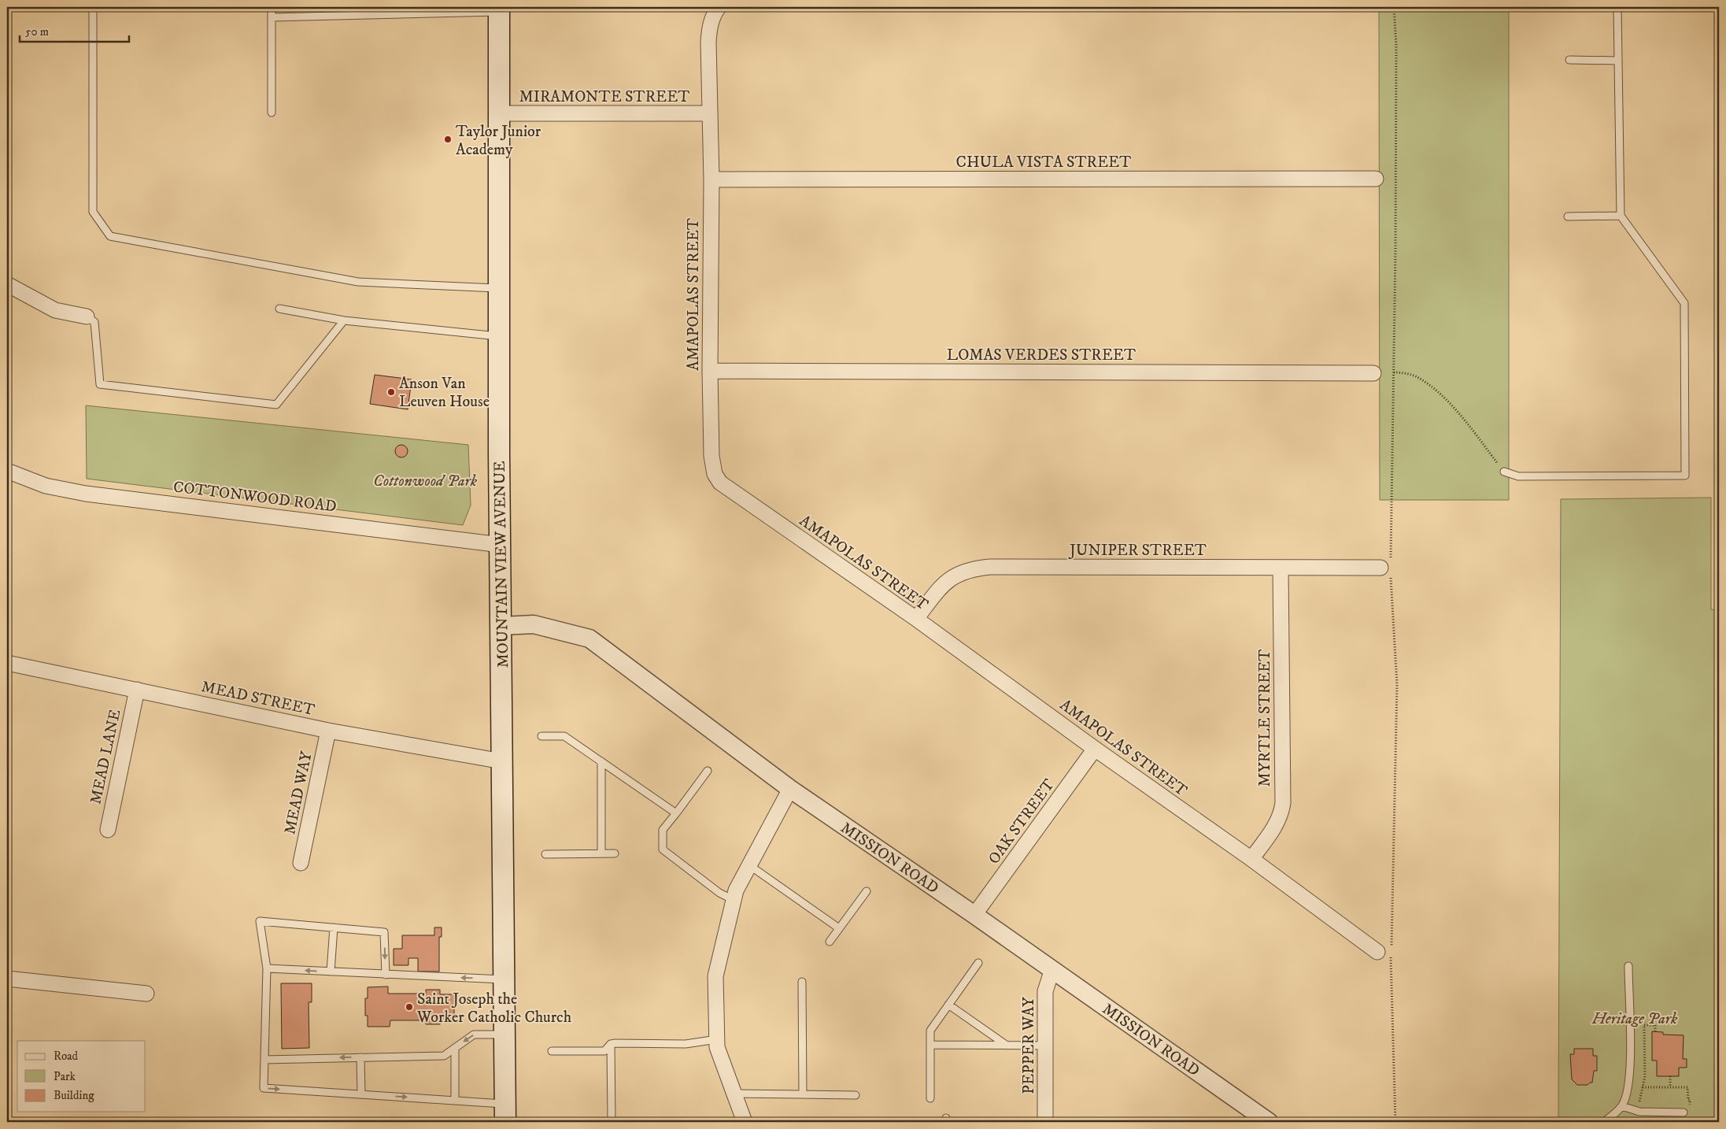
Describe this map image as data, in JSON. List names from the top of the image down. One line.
{"streets":{"main road":["MOUNTAIN VIEW AVENUE"],"street":["MIRAMONTE STREET","CHULA VISTA STREET","AMAPOLAS STREET","LOMAS VERDES STREET","COTTONWOOD ROAD","JUNIPER STREET","MEAD STREET","MYRTLE STREET","MEAD LANE","MEAD WAY","OAK STREET","MISSION ROAD","PEPPER WAY"]},"crossings":[["MIRAMONTE STREET","AMAPOLAS STREET"],["MIRAMONTE STREET","MOUNTAIN VIEW AVENUE"],["CHULA VISTA STREET","AMAPOLAS STREET"],["AMAPOLAS STREET","LOMAS VERDES STREET"],["AMAPOLAS STREET","JUNIPER STREET"],["AMAPOLAS STREET","MYRTLE STREET"],["AMAPOLAS STREET","OAK STREET"],["COTTONWOOD ROAD","MOUNTAIN VIEW AVENUE"],["JUNIPER STREET","MYRTLE STREET"],["MOUNTAIN VIEW AVENUE","MEAD STREET"],["MOUNTAIN VIEW AVENUE","MISSION ROAD"],["MEAD STREET","MEAD LANE"],["MEAD STREET","MEAD WAY"],["OAK STREET","MISSION ROAD"],["MISSION ROAD","PEPPER WAY"]],"parks":["Cottonwood Park","Heritage Park"],"places":["Taylor Junior Academy","Anson Van Leuven House","Saint Joseph the Worker Catholic Church"],"legend":["Road","Park","Building"],"scale_bar":"50 m"}
